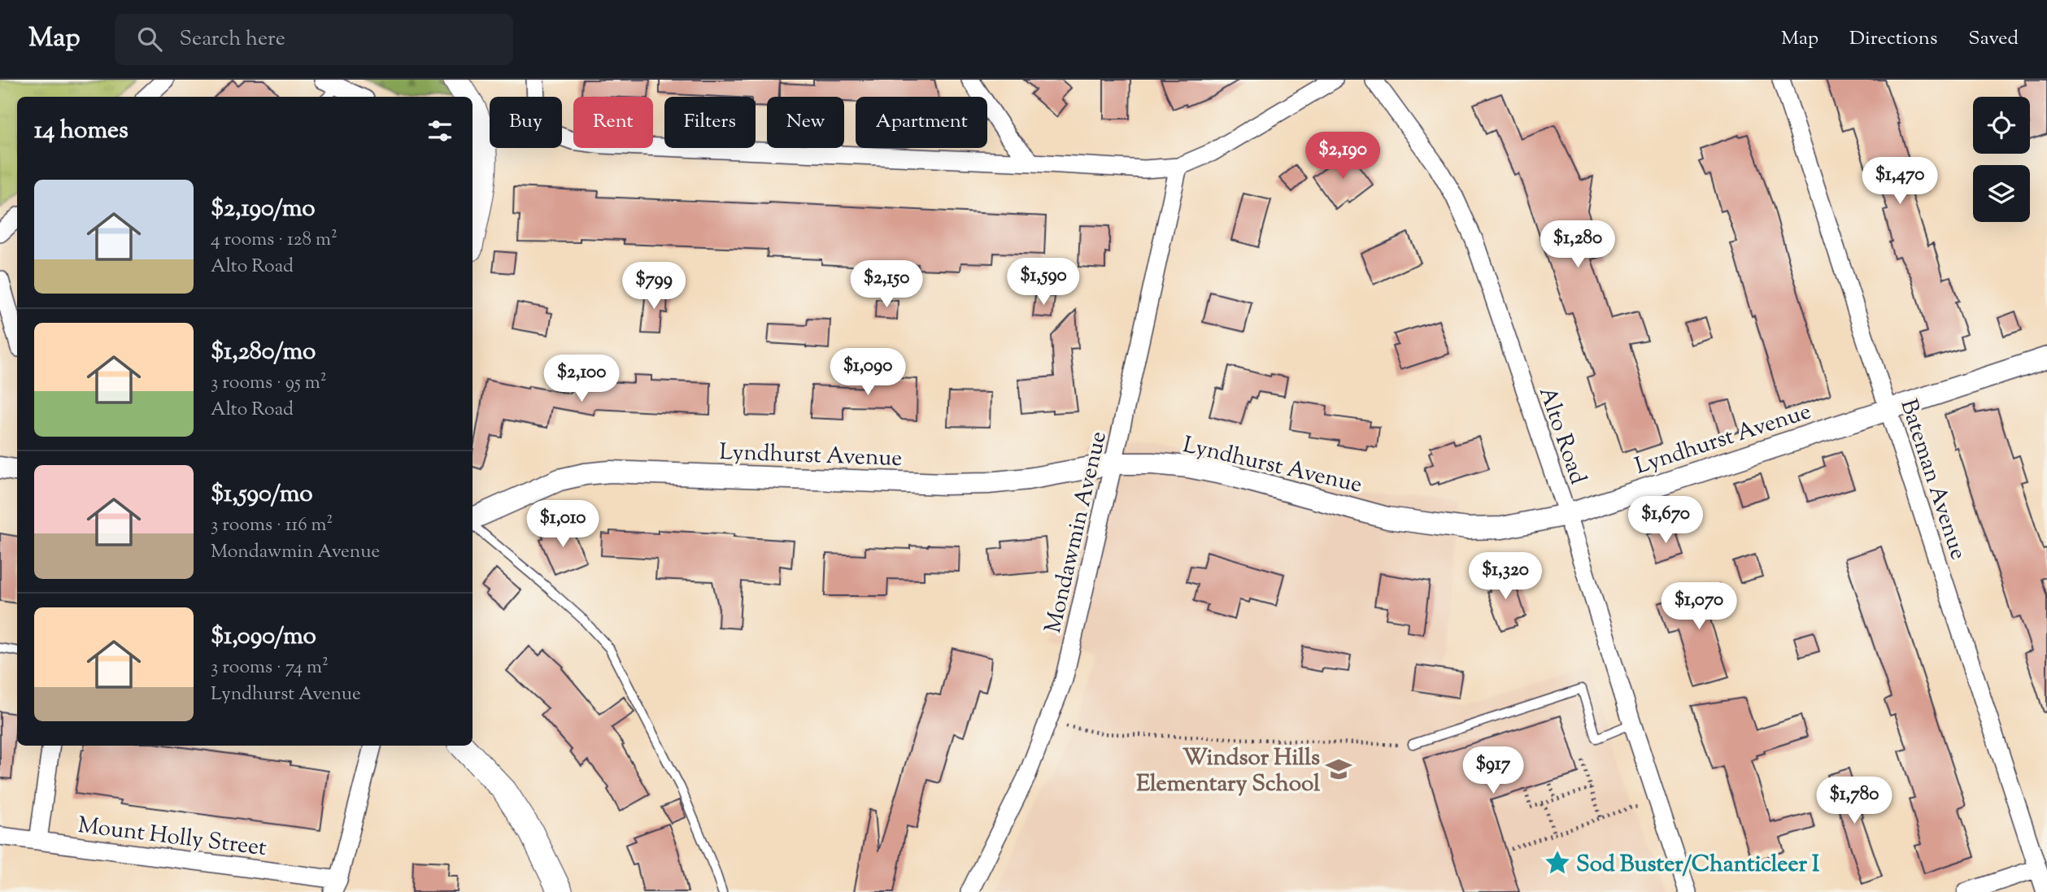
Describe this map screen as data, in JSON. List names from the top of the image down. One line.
{"streets":{"street":["Alto Road","Lyndhurst Avenue","Bateman Avenue","Mondawmin Avenue","Mount Holly Street"]},"crossings":[["Alto Road","Lyndhurst Avenue"],["Lyndhurst Avenue","Bateman Avenue"],["Lyndhurst Avenue","Mondawmin Avenue"]],"places":{"school or university":["Windsor Hills Elementary School"],"place":["Sod Buster/Chanticleer I"]},"page":{"header":"Map","search":"Search here","nav":["Map","Directions","Saved"],"chip":["Buy","Rent","Filters","New","Apartment"],"heading":"14 homes","price":["$2,190","$1,470","$1,280","$1,590","$2,150","$799","$1,090","$2,100","$1,670","$1,010","$1,320","$1,070","$917","$1,780"],"list":[{"name":"$2,190/mo","note":"4 rooms · 128 m² · Alto Road"},{"name":"$1,280/mo","note":"3 rooms · 95 m² · Alto Road"},{"name":"$1,590/mo","note":"3 rooms · 116 m² · Mondawmin Avenue"},{"name":"$1,090/mo","note":"3 rooms · 74 m² · Lyndhurst Avenue"}]}}
